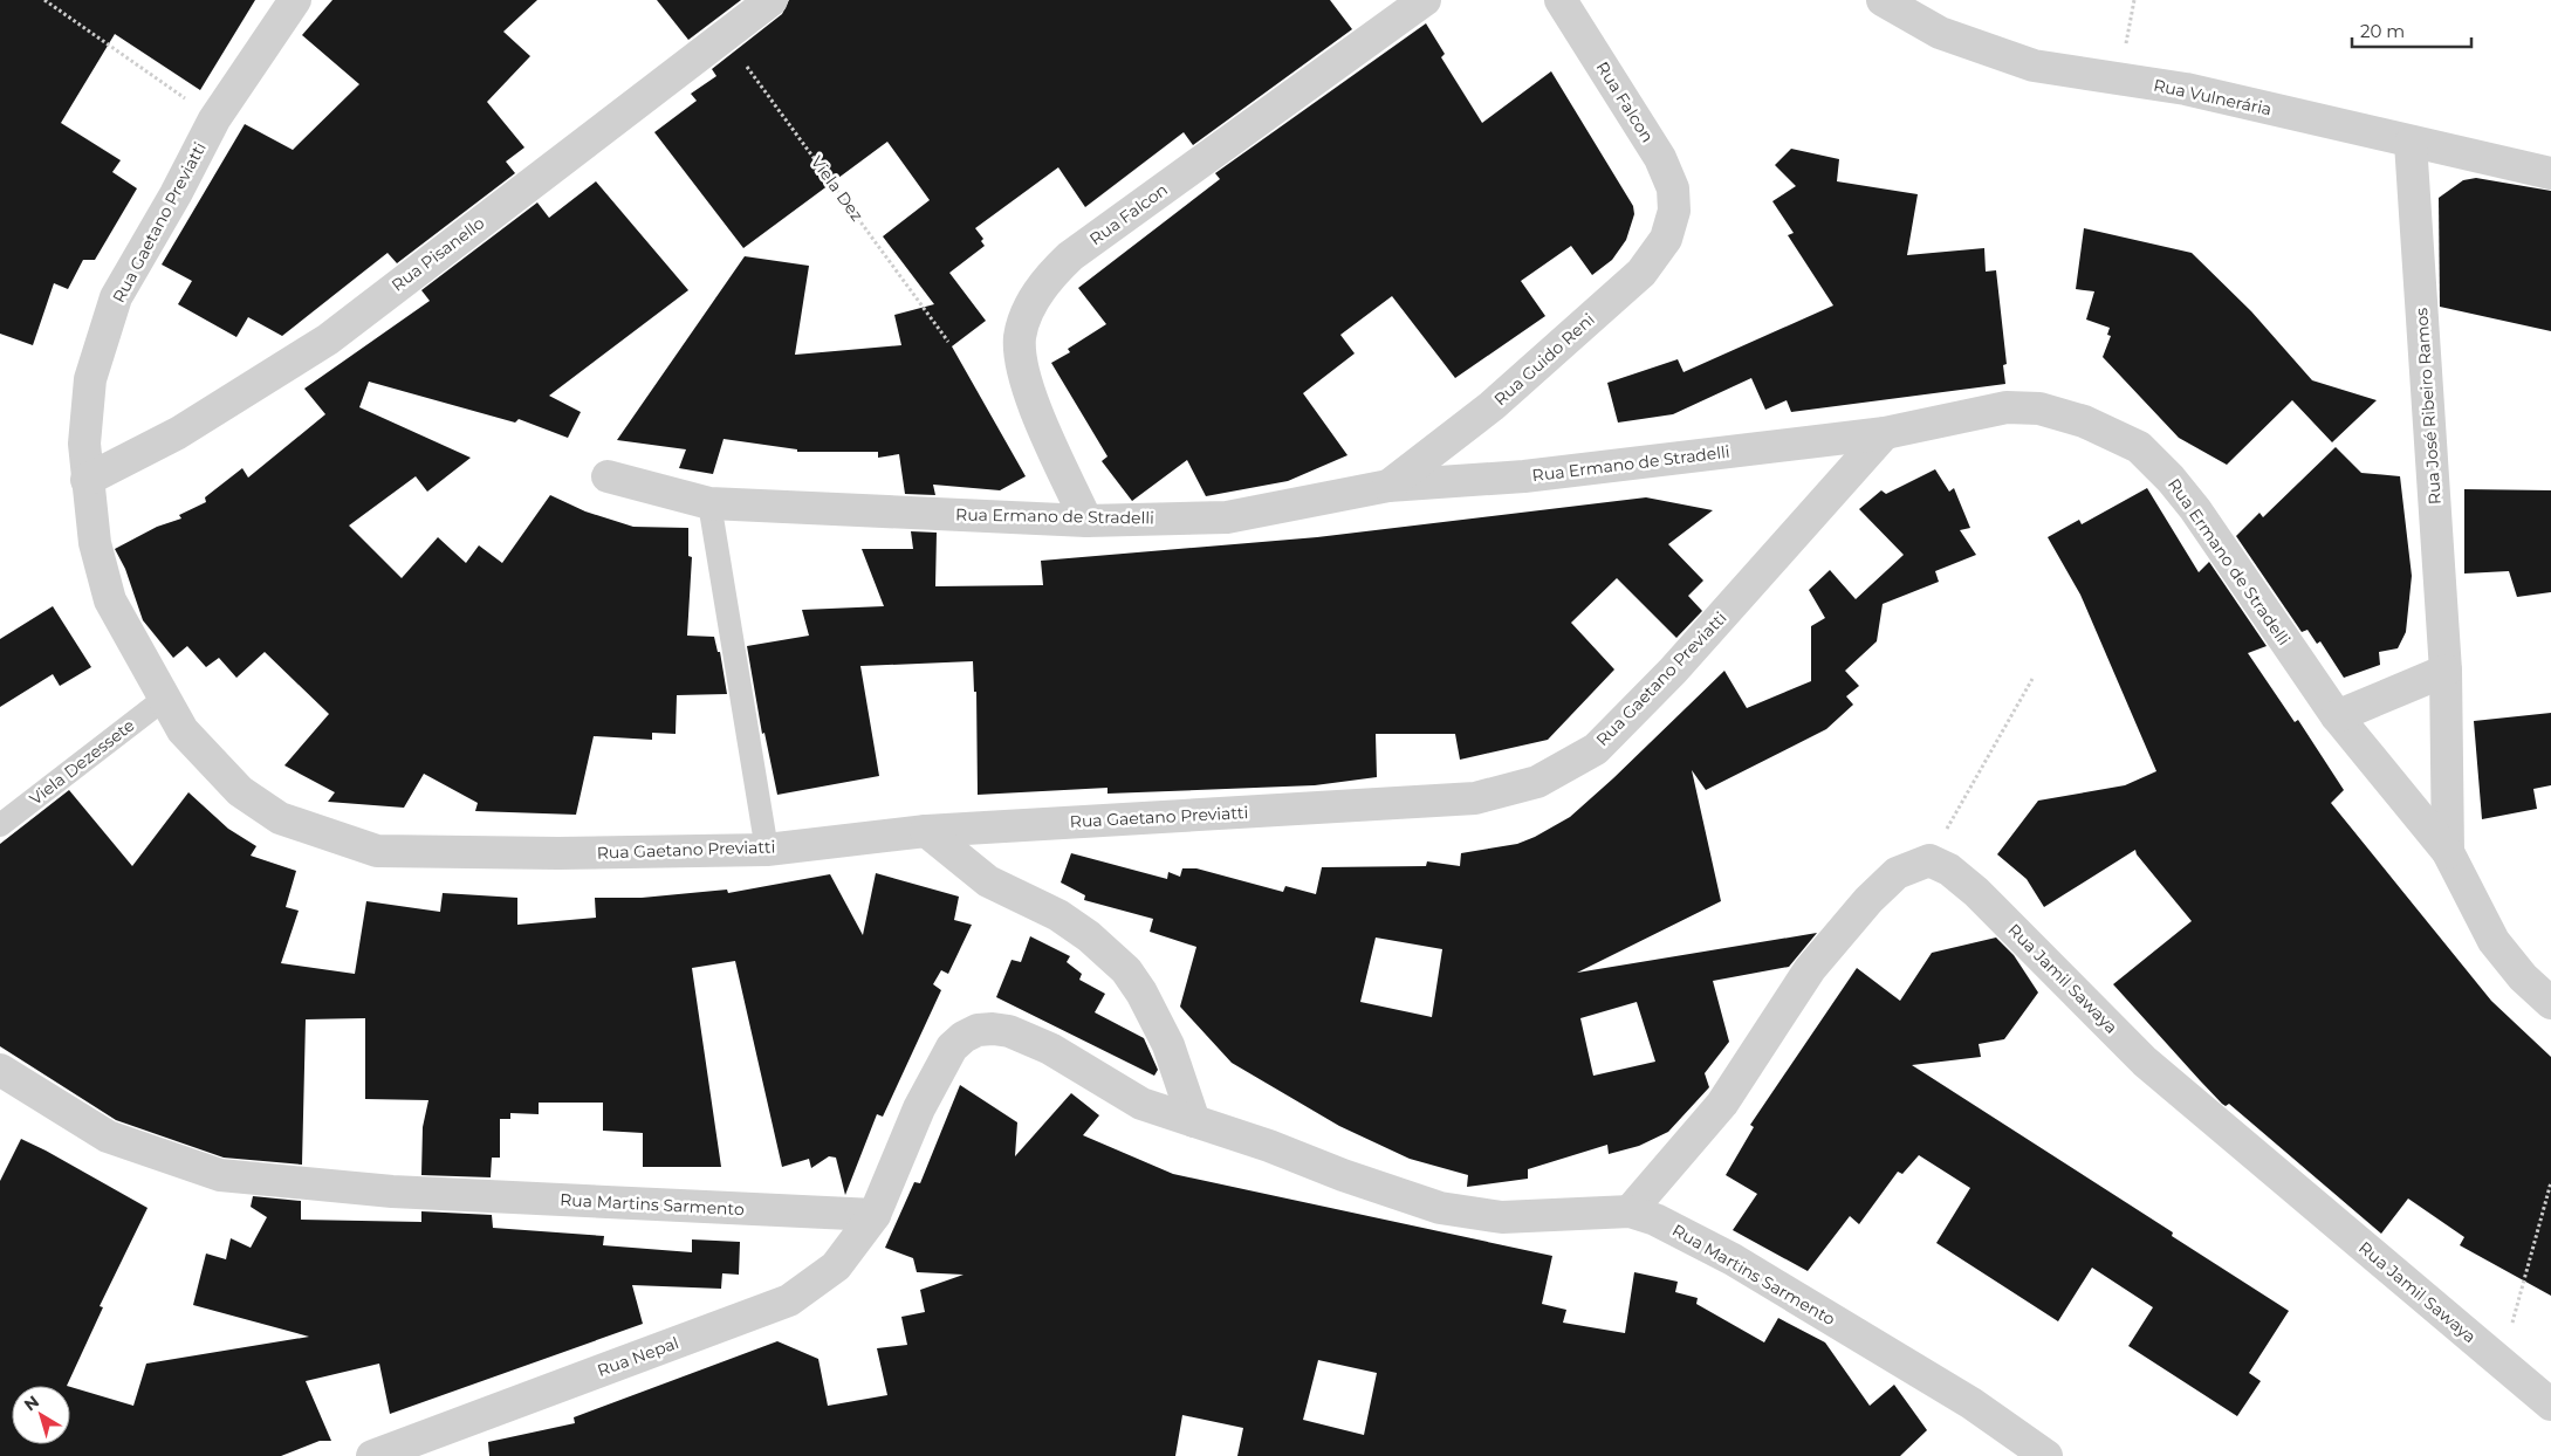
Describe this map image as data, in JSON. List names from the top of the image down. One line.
{"streets":{"street":["Rua Vulnerária","Rua Falcon","Rua Gaetano Previatti","Rua Pisanello","Rua Guido Reni","Rua José Ribeiro Ramos","Rua Ermano de Stradelli","Rua Jamil Sawaya","Rua Martins Sarmento","Rua Nepal"],"lane":["Viela Dezessete"],"path":["Viela Dez"]},"crossings":[["Rua Vulnerária","Rua José Ribeiro Ramos"],["Rua Falcon","Rua Guido Reni"],["Rua Falcon","Rua Ermano de Stradelli"],["Viela Dez","Rua Pisanello"],["Rua Gaetano Previatti","Rua Pisanello"],["Rua Gaetano Previatti","Rua Ermano de Stradelli"],["Rua Gaetano Previatti","Viela Dezessete"],["Rua Guido Reni","Rua Ermano de Stradelli"],["Rua José Ribeiro Ramos","Rua Ermano de Stradelli"],["Rua Martins Sarmento","Rua Nepal"]],"scale_bar":"20 m","north":"top left"}
